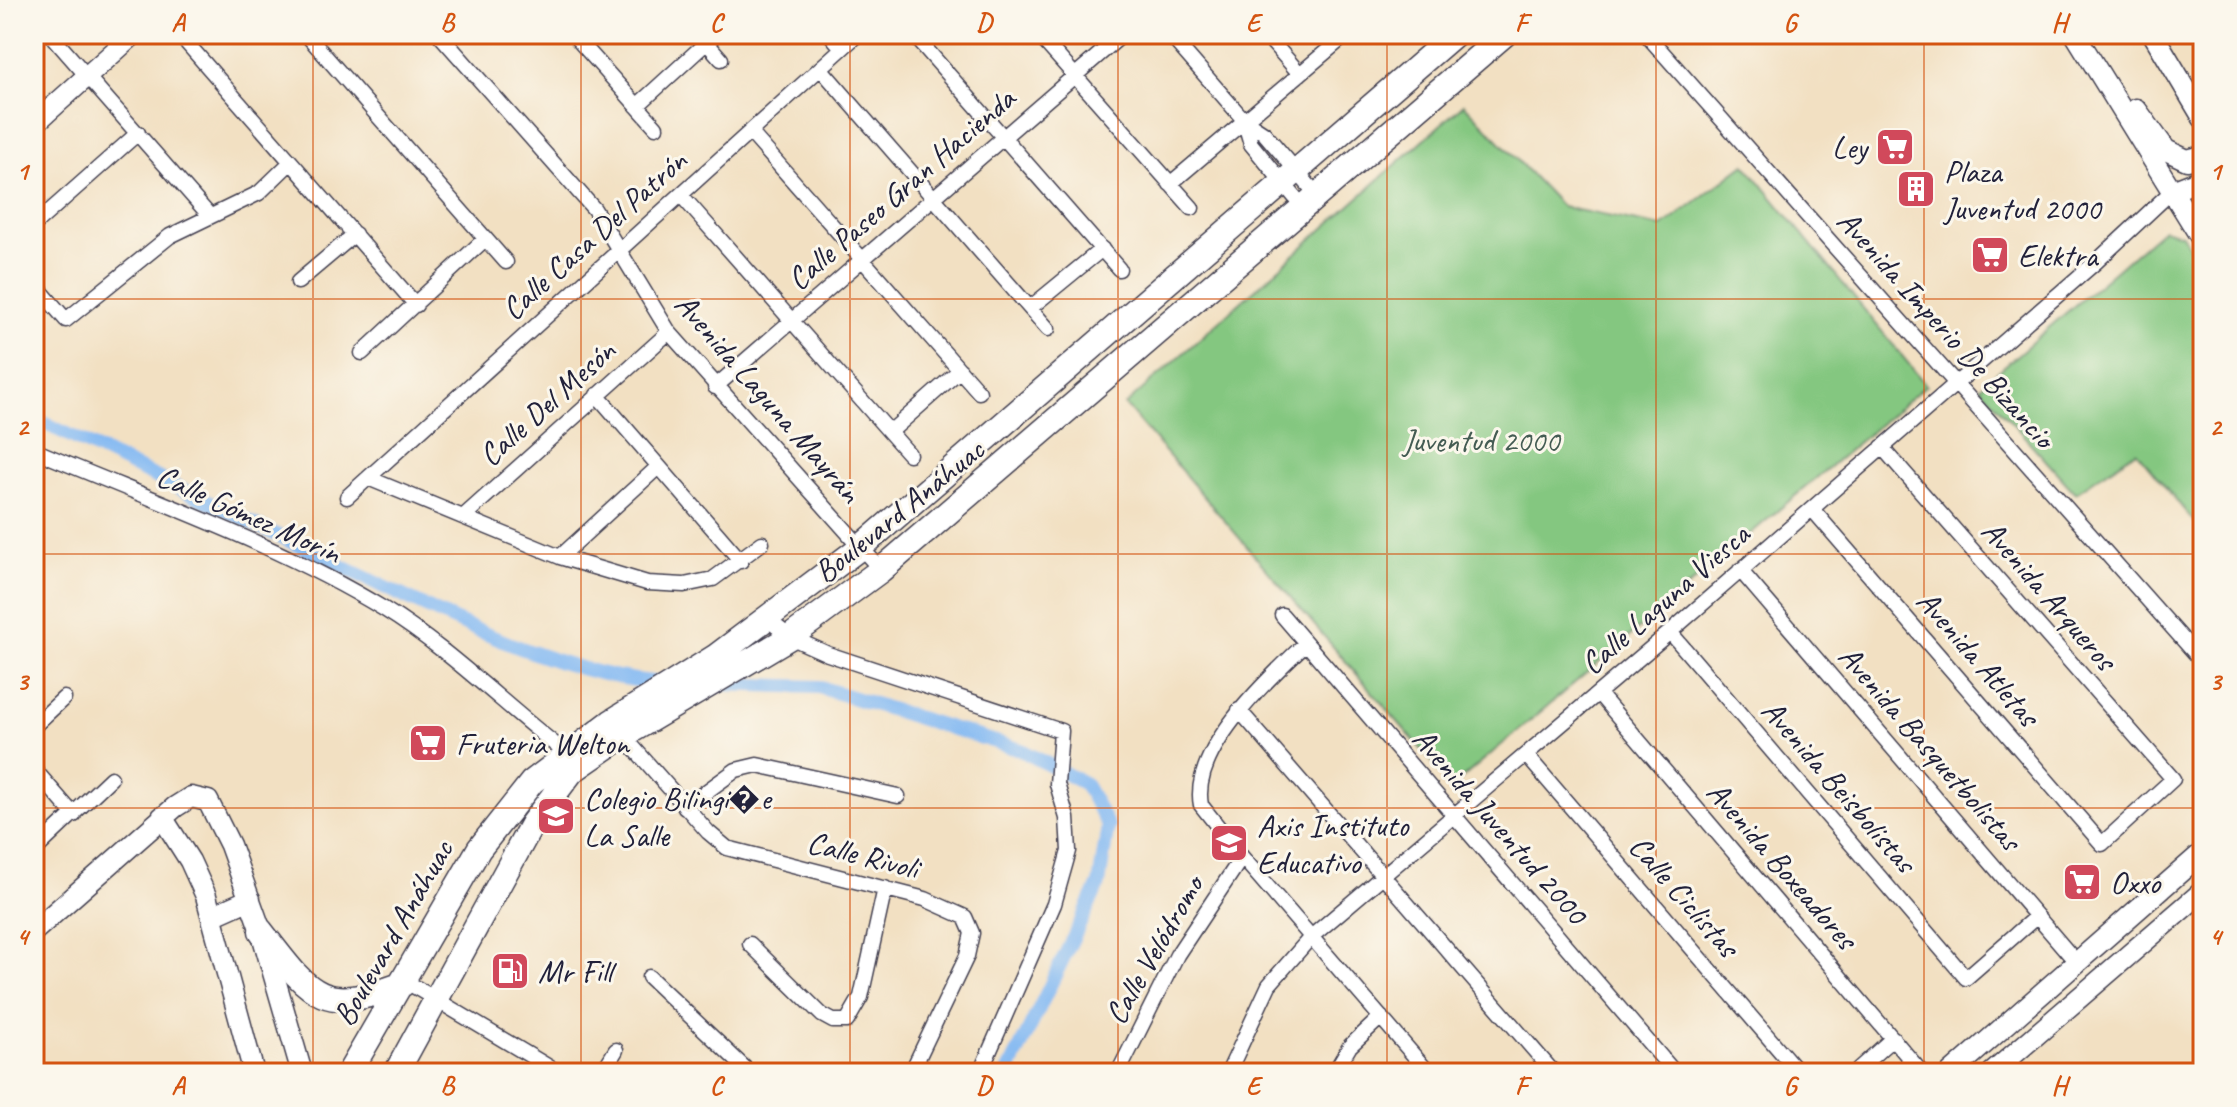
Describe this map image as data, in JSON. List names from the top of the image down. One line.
{"streets":{"main road":["Boulevard Anáhuac"],"street":["Calle Paseo Gran Hacienda","Calle Casa Del Patrón","Avenida Imperio De Bizancio","Avenida Laguna Mayrán","Calle Del Mesón","Calle Gómez Morín","Avenida Arqueros","Calle Laguna Viesca","Avenida Atletas","Avenida Basquetbolistas","Avenida Beisbolistas","Avenida Juventud 2000","Calle Rivoli","Avenida Boxeadores","Calle Ciclistas","Calle Velódromo"]},"crossings":[["Calle Paseo Gran Hacienda","Avenida Laguna Mayrán"],["Calle Casa Del Patrón","Avenida Laguna Mayrán"],["Avenida Imperio De Bizancio","Calle Laguna Viesca"],["Avenida Laguna Mayrán","Calle Del Mesón"],["Avenida Laguna Mayrán","Boulevard Anáhuac"],["Boulevard Anáhuac","Calle Gómez Morín"],["Boulevard Anáhuac","Calle Rivoli"],["Avenida Arqueros","Calle Laguna Viesca"],["Avenida Arqueros","Avenida Atletas"],["Calle Laguna Viesca","Avenida Atletas"],["Calle Laguna Viesca","Avenida Basquetbolistas"],["Calle Laguna Viesca","Avenida Beisbolistas"],["Calle Laguna Viesca","Avenida Juventud 2000"],["Calle Laguna Viesca","Avenida Boxeadores"],["Calle Laguna Viesca","Calle Ciclistas"],["Avenida Basquetbolistas","Avenida Beisbolistas"]],"parks":["Juventud 2000"],"places":{"supermarket":["Ley","Elektra","Fruteria Welton","Oxxo"],"building":["Plaza Juventud 2000"],"school or university":["Colegio Bilingi�e La Salle","Axis Instituto Educativo"],"fuel station":["Mr Fill"]},"grid":{"columns":["A","B","C","D","E","F","G","H"],"rows":["1","2","3","4"]}}
